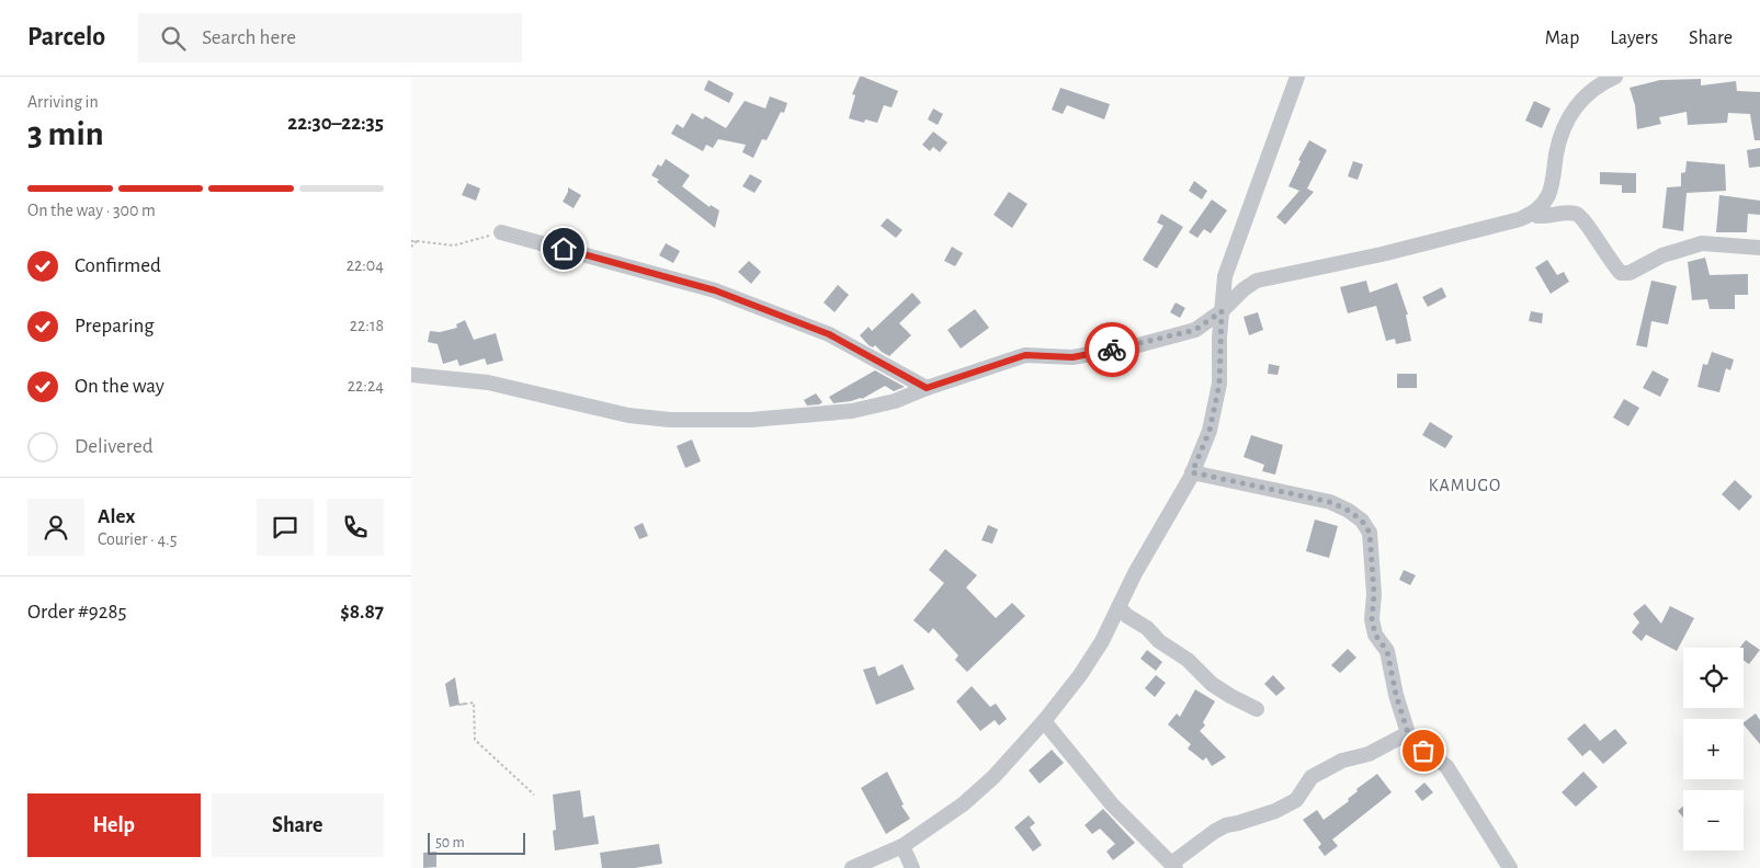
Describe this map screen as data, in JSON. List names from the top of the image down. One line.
{"districts":["KAMUGO"],"scale_bar":"50 m","page":{"header":"Parcelo","search":"Search here","nav":["Map","Layers","Share"],"heading":["3 min","Arriving in","22:30–22:35"],"panel":["Alex","Courier · 4.5","Order #9285","$8.87"],"bar":"On the way · 300 m","list":[["Confirmed","22:04"],["Preparing","22:18"],["On the way","22:24"],"Delivered"],"map_buttons":["+","−"],"buttons":["Help","Share"],"scale":"50 m"}}
